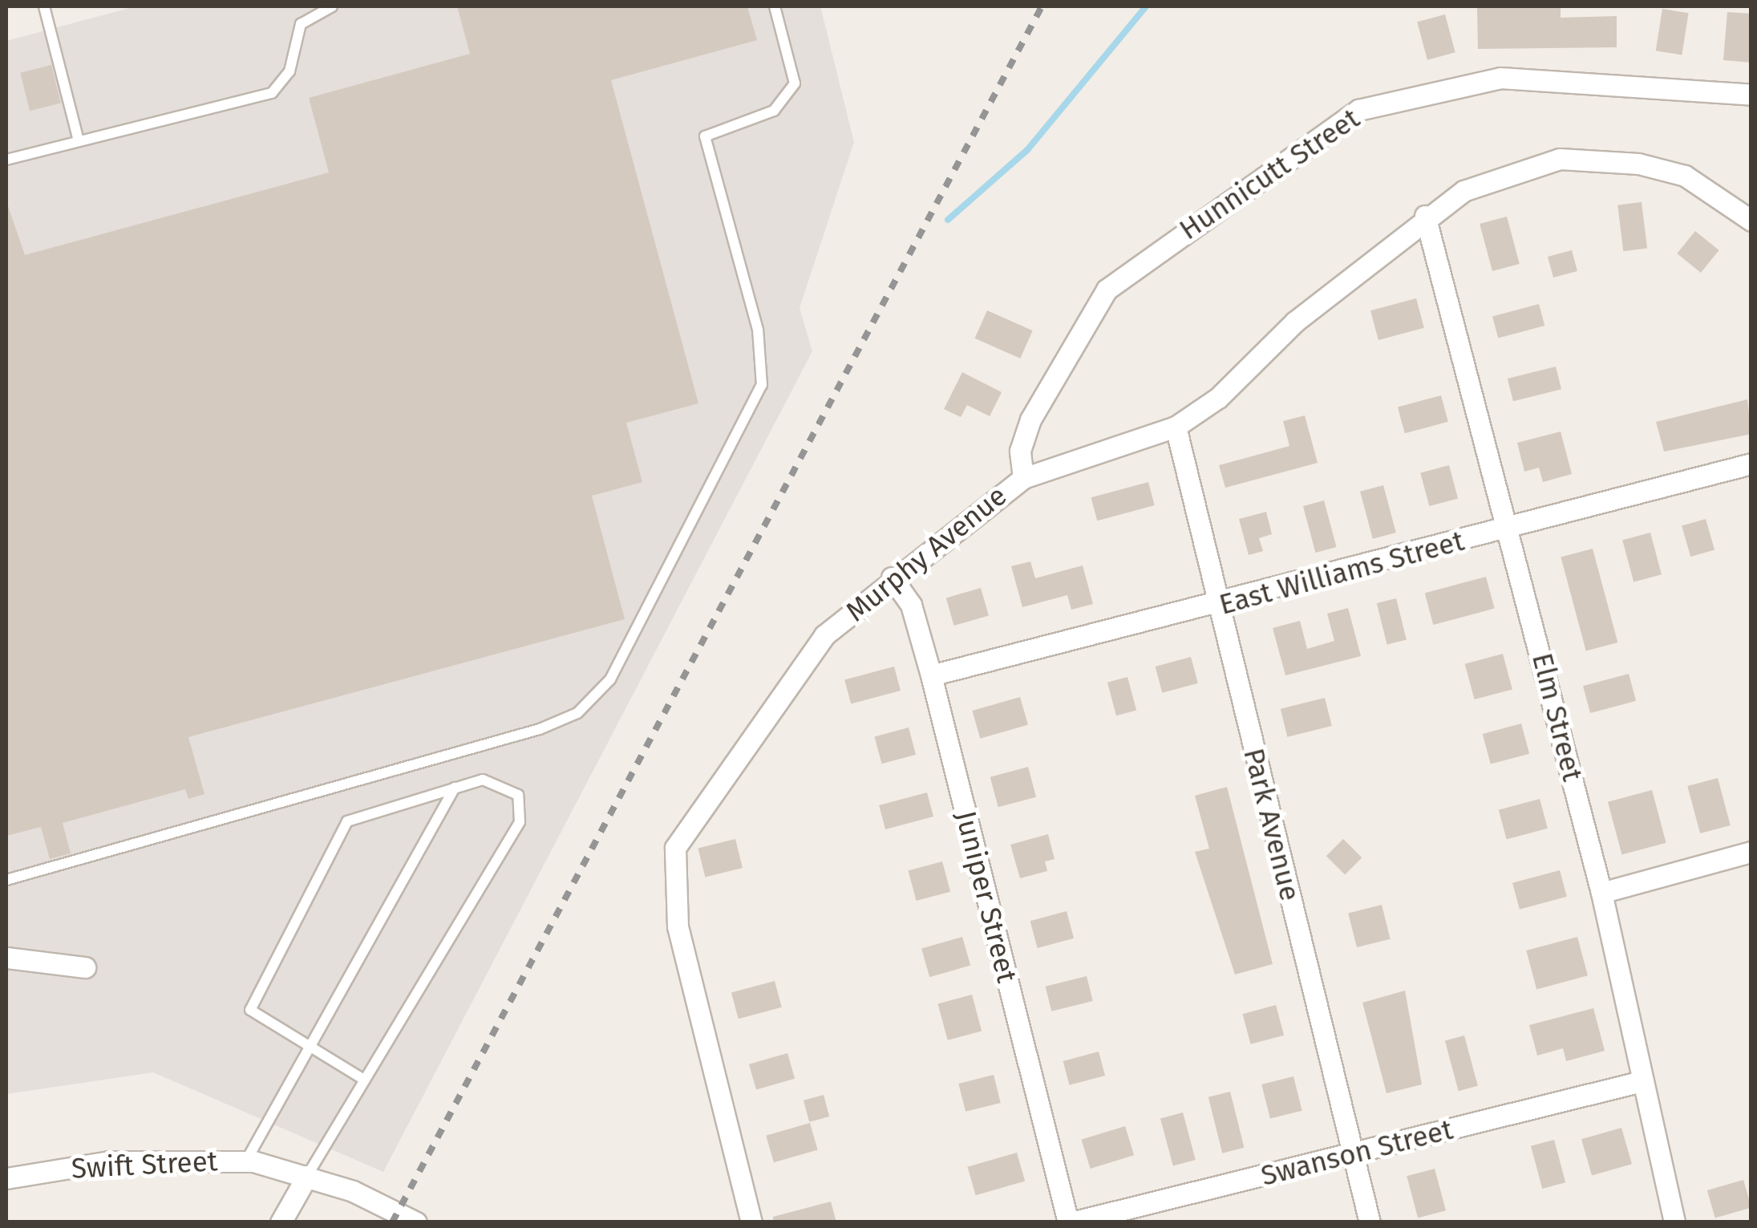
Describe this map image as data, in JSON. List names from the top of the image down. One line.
{"streets":{"street":["Hunnicutt Street","Murphy Avenue","East Williams Street","Elm Street","Park Avenue","Juniper Street","Swanson Street","Swift Street"]},"crossings":[["Hunnicutt Street","Murphy Avenue"],["Murphy Avenue","Elm Street"],["Murphy Avenue","Park Avenue"],["Murphy Avenue","Juniper Street"],["East Williams Street","Elm Street"],["East Williams Street","Park Avenue"],["East Williams Street","Juniper Street"],["Elm Street","Swanson Street"],["Park Avenue","Swanson Street"],["Juniper Street","Swanson Street"]]}
